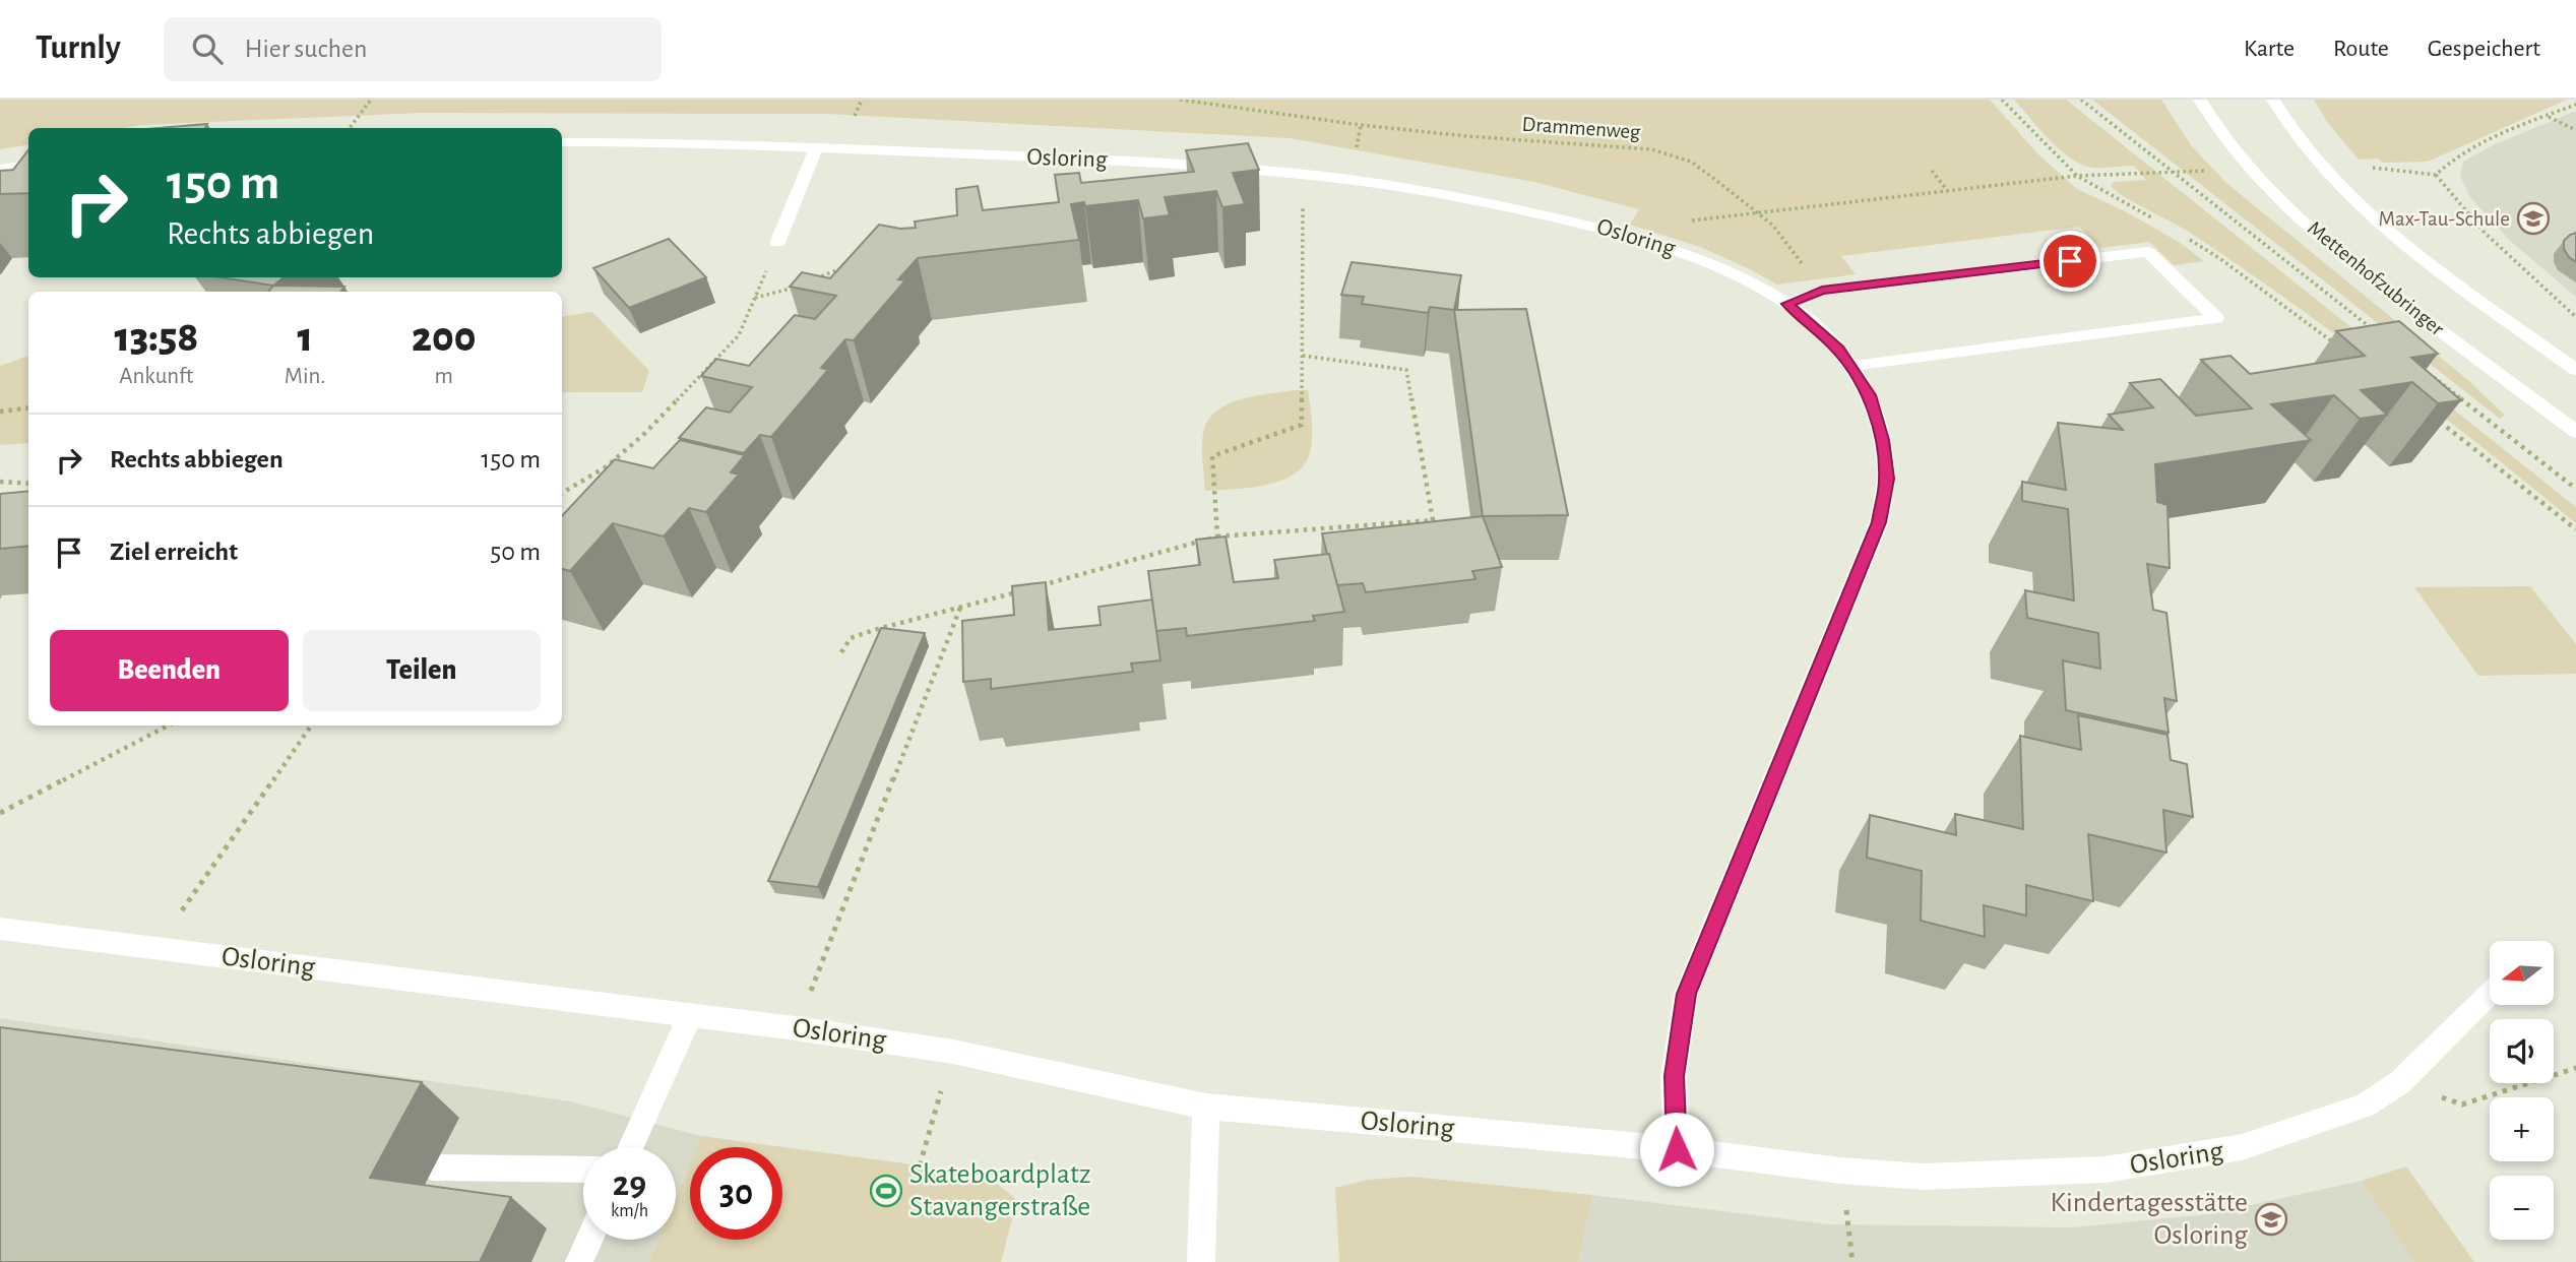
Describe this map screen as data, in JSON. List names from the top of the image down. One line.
{"streets":{"street":["Osloring","Mettenhofzubringer"],"path":["Drammenweg"]},"places":{"school or university":["Max-Tau-Schule","Kindertagesstätte Osloring"],"sports":["Skateboardplatz Stavangerstraße"]},"north":"left","page":{"header":"Turnly","search":"Hier suchen","nav":["Karte","Route","Gespeichert"],"turn":["150 m","Rechts abbiegen"],"eta":["13:58","Ankunft","1","Min.","200","m"],"list":[{"name":"Rechts abbiegen","value":"150 m"},{"name":"Ziel erreicht","value":"50 m"}],"buttons":["Beenden","Teilen"],"map_buttons":["+","−"],"speed":"29 km/h","limit":"30"}}
